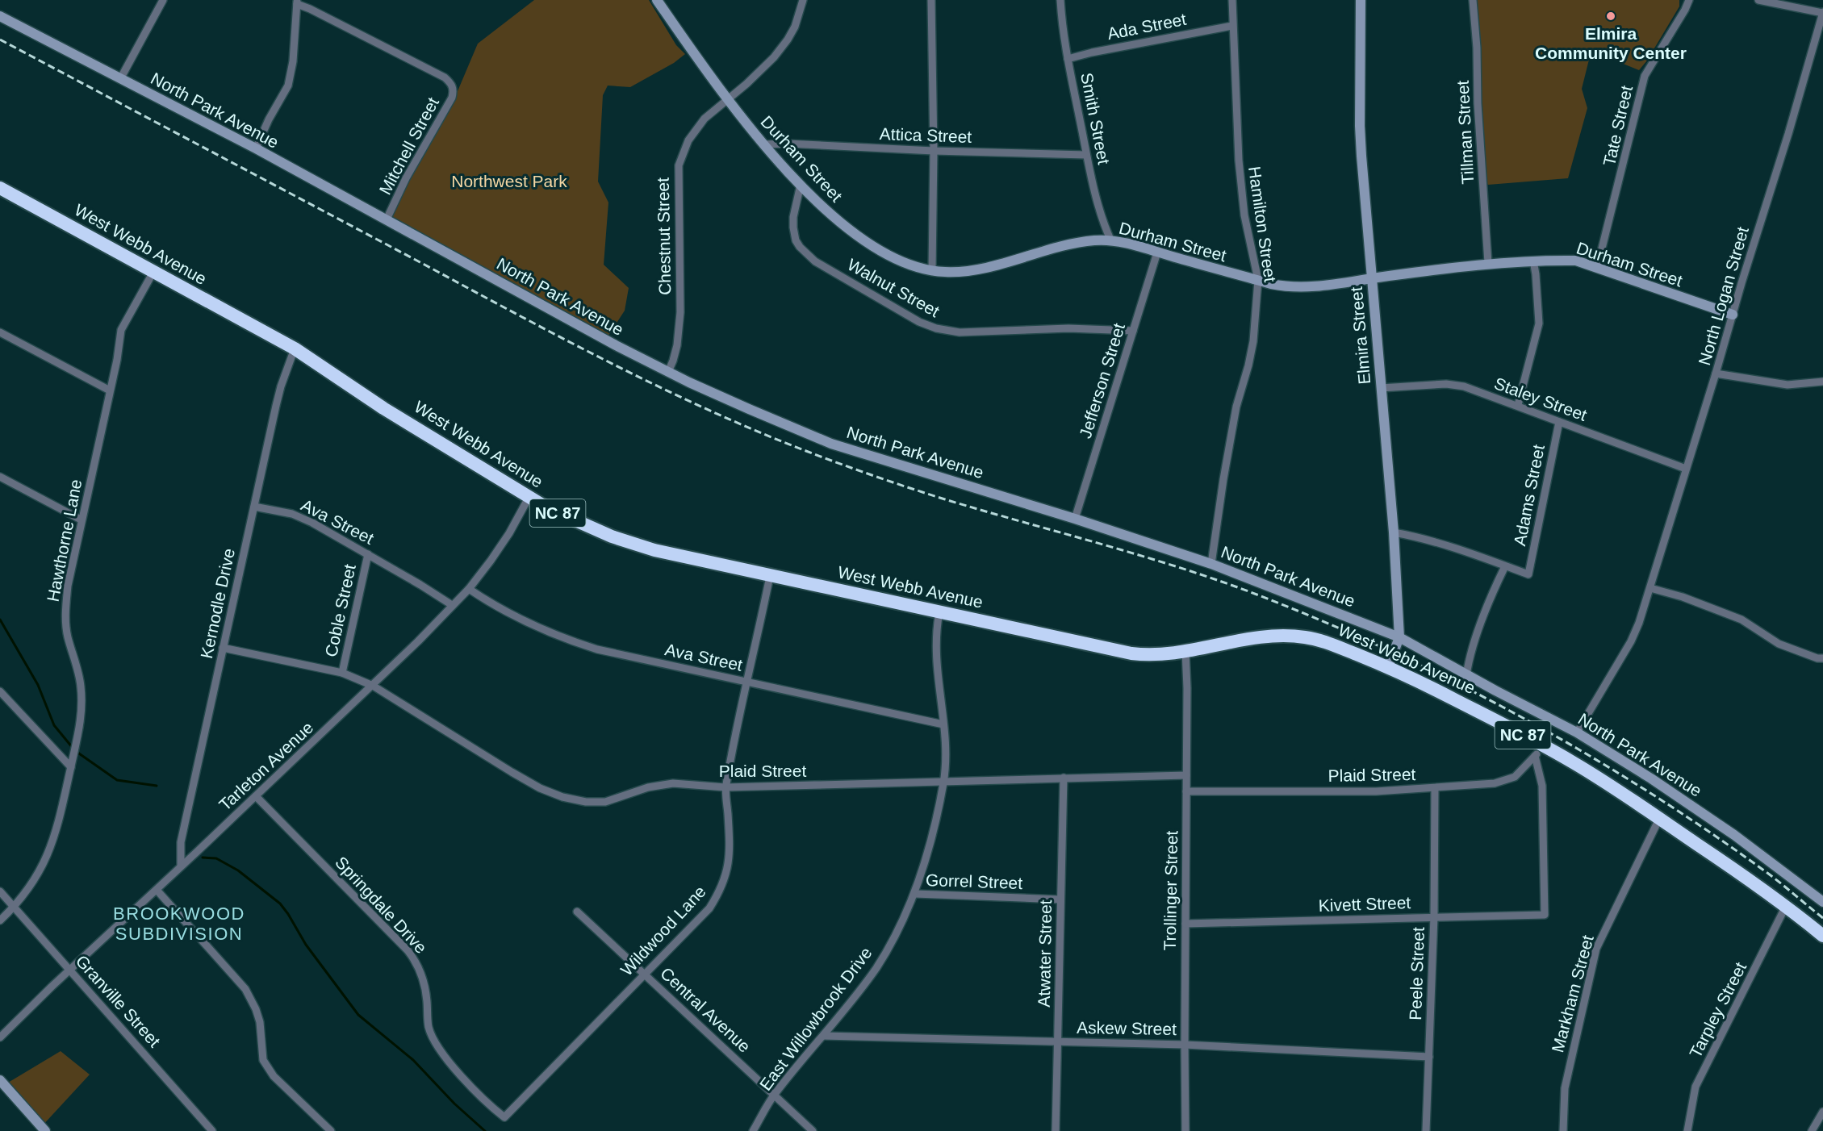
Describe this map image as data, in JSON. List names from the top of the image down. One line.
{"streets":{"highway":["West Webb Avenue","NC 87"],"street":["Ada Street","North Park Avenue","Smith Street","Tate Street","Tillman Street","Attica Street","Mitchell Street","Durham Street","Hamilton Street","Chestnut Street","Walnut Street","North Logan Street","Elmira Street","Jefferson Street","Staley Street","Adams Street","Ava Street","Hawthorne Lane","Kernodle Drive","Coble Street","Tarleton Avenue","Plaid Street","Gorrel Street","Trollinger Street","Kivett Street","Springdale Drive","Wildwood Lane","Atwater Street","Peele Street","Markham Street","Granville Street","Central Avenue","Tarpley Street","East Willowbrook Drive","Askew Street"]},"crossings":[["Ada Street","Smith Street"],["Ada Street","Hamilton Street"],["North Park Avenue","Mitchell Street"],["North Park Avenue","Hamilton Street"],["North Park Avenue","Chestnut Street"],["North Park Avenue","North Logan Street"],["North Park Avenue","Elmira Street"],["North Park Avenue","Jefferson Street"],["North Park Avenue","Adams Street"],["Smith Street","Attica Street"],["Smith Street","Durham Street"],["Tate Street","Durham Street"],["Tillman Street","Durham Street"],["Attica Street","Durham Street"],["Durham Street","Hamilton Street"],["Durham Street","Chestnut Street"],["Durham Street","Walnut Street"],["Durham Street","North Logan Street"],["Durham Street","Elmira Street"],["Durham Street","Jefferson Street"],["West Webb Avenue","Elmira Street"],["West Webb Avenue","Hawthorne Lane"],["West Webb Avenue","Kernodle Drive"],["West Webb Avenue","Tarleton Avenue"],["West Webb Avenue","Plaid Street"],["West Webb Avenue","Trollinger Street"],["West Webb Avenue","Kivett Street"],["West Webb Avenue","Wildwood Lane"],["West Webb Avenue","Markham Street"],["West Webb Avenue","Tarpley Street"],["West Webb Avenue","East Willowbrook Drive"],["Walnut Street","Jefferson Street"],["North Logan Street","Staley Street"],["Elmira Street","Staley Street"],["Staley Street","Adams Street"],["Ava Street","Kernodle Drive"],["Ava Street","Coble Street"],["Ava Street","Tarleton Avenue"],["Ava Street","Wildwood Lane"],["Ava Street","East Willowbrook Drive"],["Hawthorne Lane","Granville Street"],["Kernodle Drive","Tarleton Avenue"],["Kernodle Drive","Plaid Street"],["Coble Street","Plaid Street"],["Tarleton Avenue","Plaid Street"],["Tarleton Avenue","Springdale Drive"],["Tarleton Avenue","Granville Street"],["Plaid Street","Trollinger Street"],["Plaid Street","Kivett Street"],["Plaid Street","Wildwood Lane"],["Plaid Street","Atwater Street"],["Plaid Street","Peele Street"],["Plaid Street","East Willowbrook Drive"],["Gorrel Street","Atwater Street"],["Gorrel Street","East Willowbrook Drive"],["Trollinger Street","Kivett Street"],["Trollinger Street","Askew Street"],["Kivett Street","Peele Street"],["Springdale Drive","Wildwood Lane"],["Wildwood Lane","Central Avenue"],["Atwater Street","Askew Street"],["Peele Street","Askew Street"],["Central Avenue","East Willowbrook Drive"],["East Willowbrook Drive","Askew Street"]],"districts":["BROOKWOOD SUBDIVISION"],"parks":["Northwest Park"],"places":["Elmira Community Center"]}
